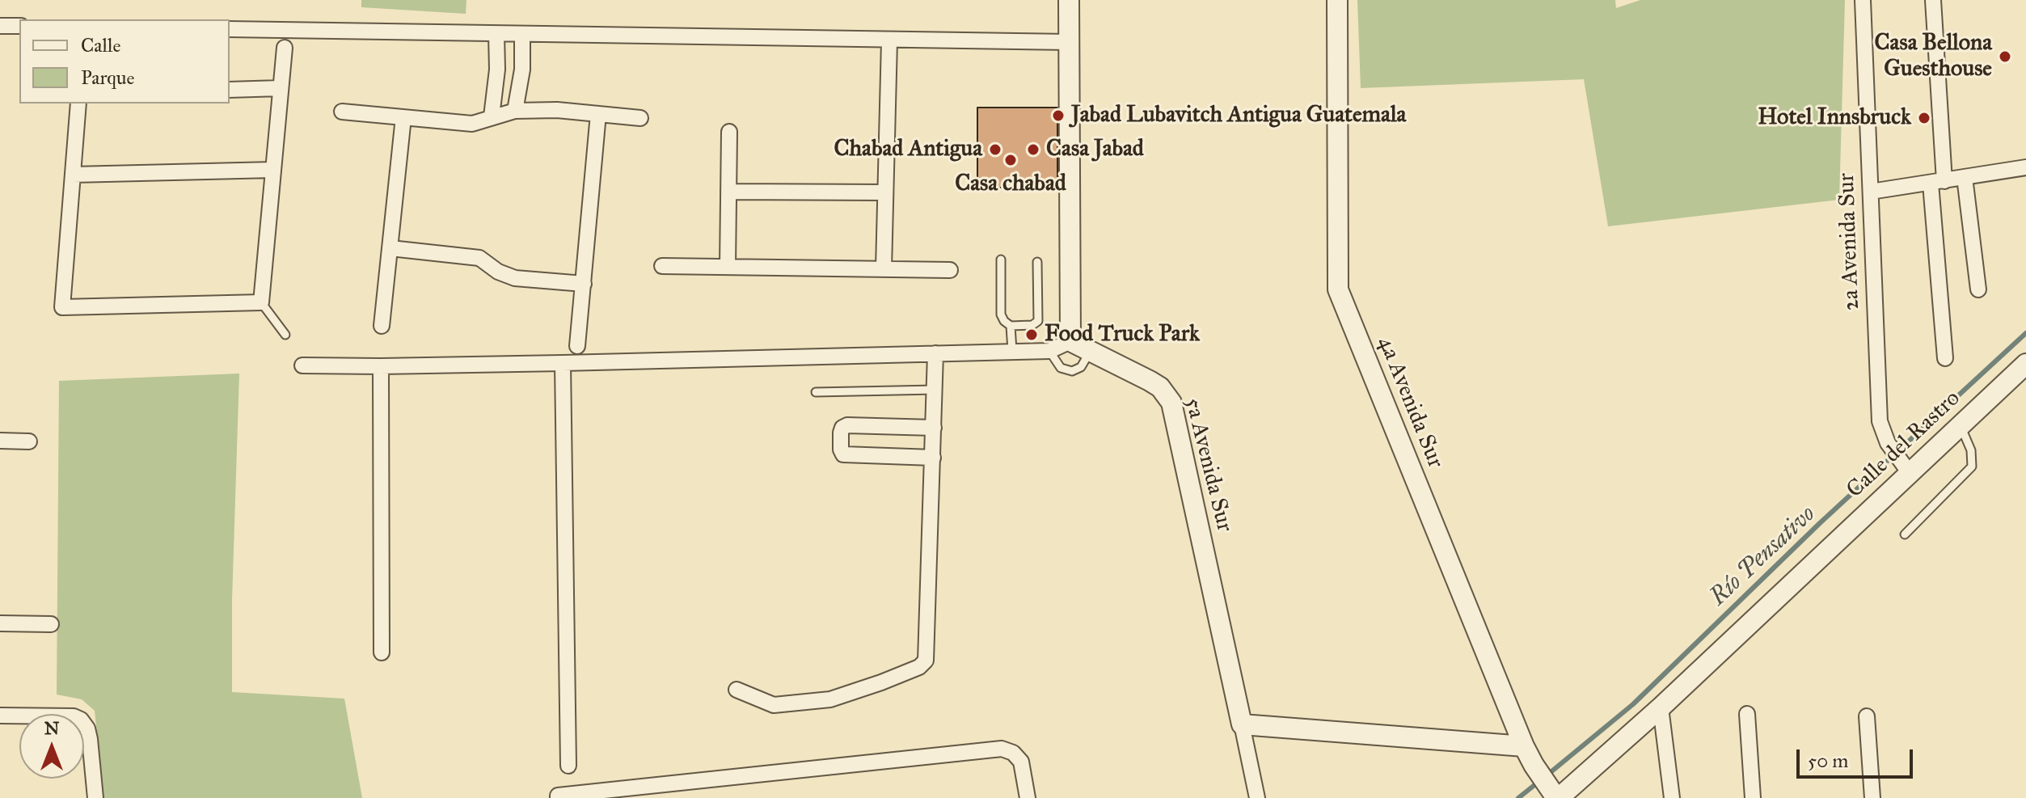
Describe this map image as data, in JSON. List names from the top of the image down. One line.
{"streets":{"street":["2a Avenida Sur","4a Avenida Sur","Calle del Rastro","5a Avenida Sur"]},"crossings":[["2a Avenida Sur","Calle del Rastro"],["4a Avenida Sur","Calle del Rastro"]],"water":["Río Pensativo"],"places":["Casa Bellona Guesthouse","Jabad Lubavitch Antigua Guatemala","Hotel Innsbruck","Chabad Antigua","Casa Jabad","Casa chabad","Food Truck Park"],"legend":["Calle","Parque"],"scale_bar":"50 m","north":"top"}
